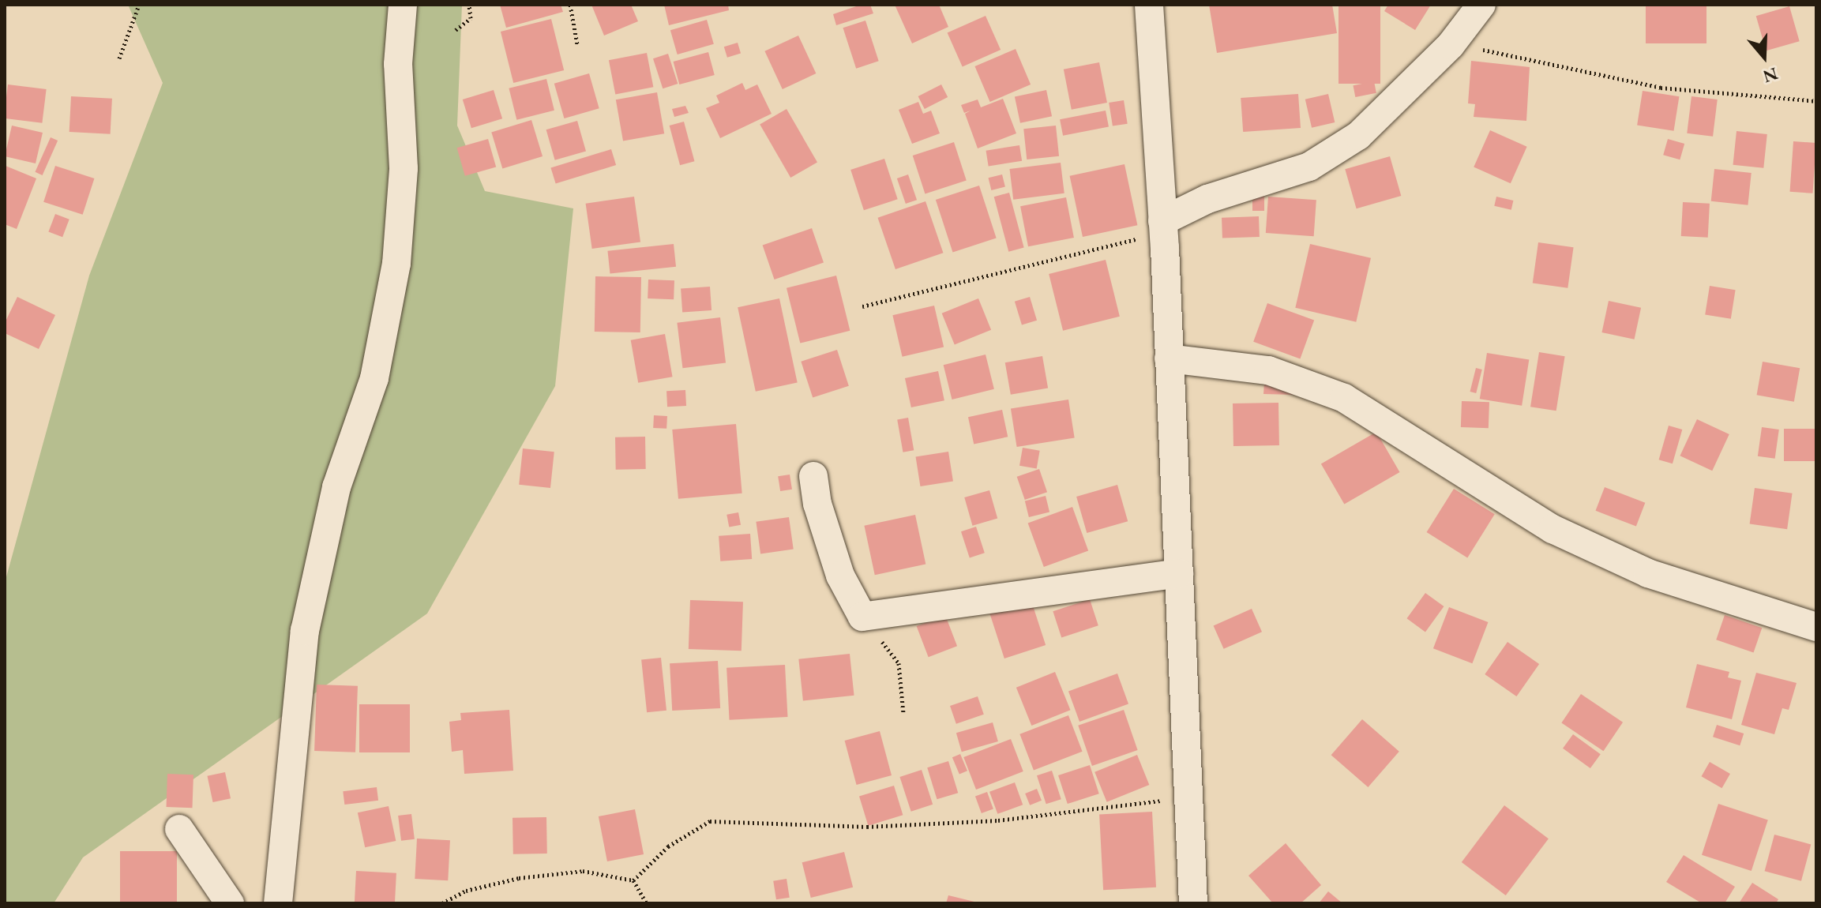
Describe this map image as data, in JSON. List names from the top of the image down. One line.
{"north":"bottom"}
